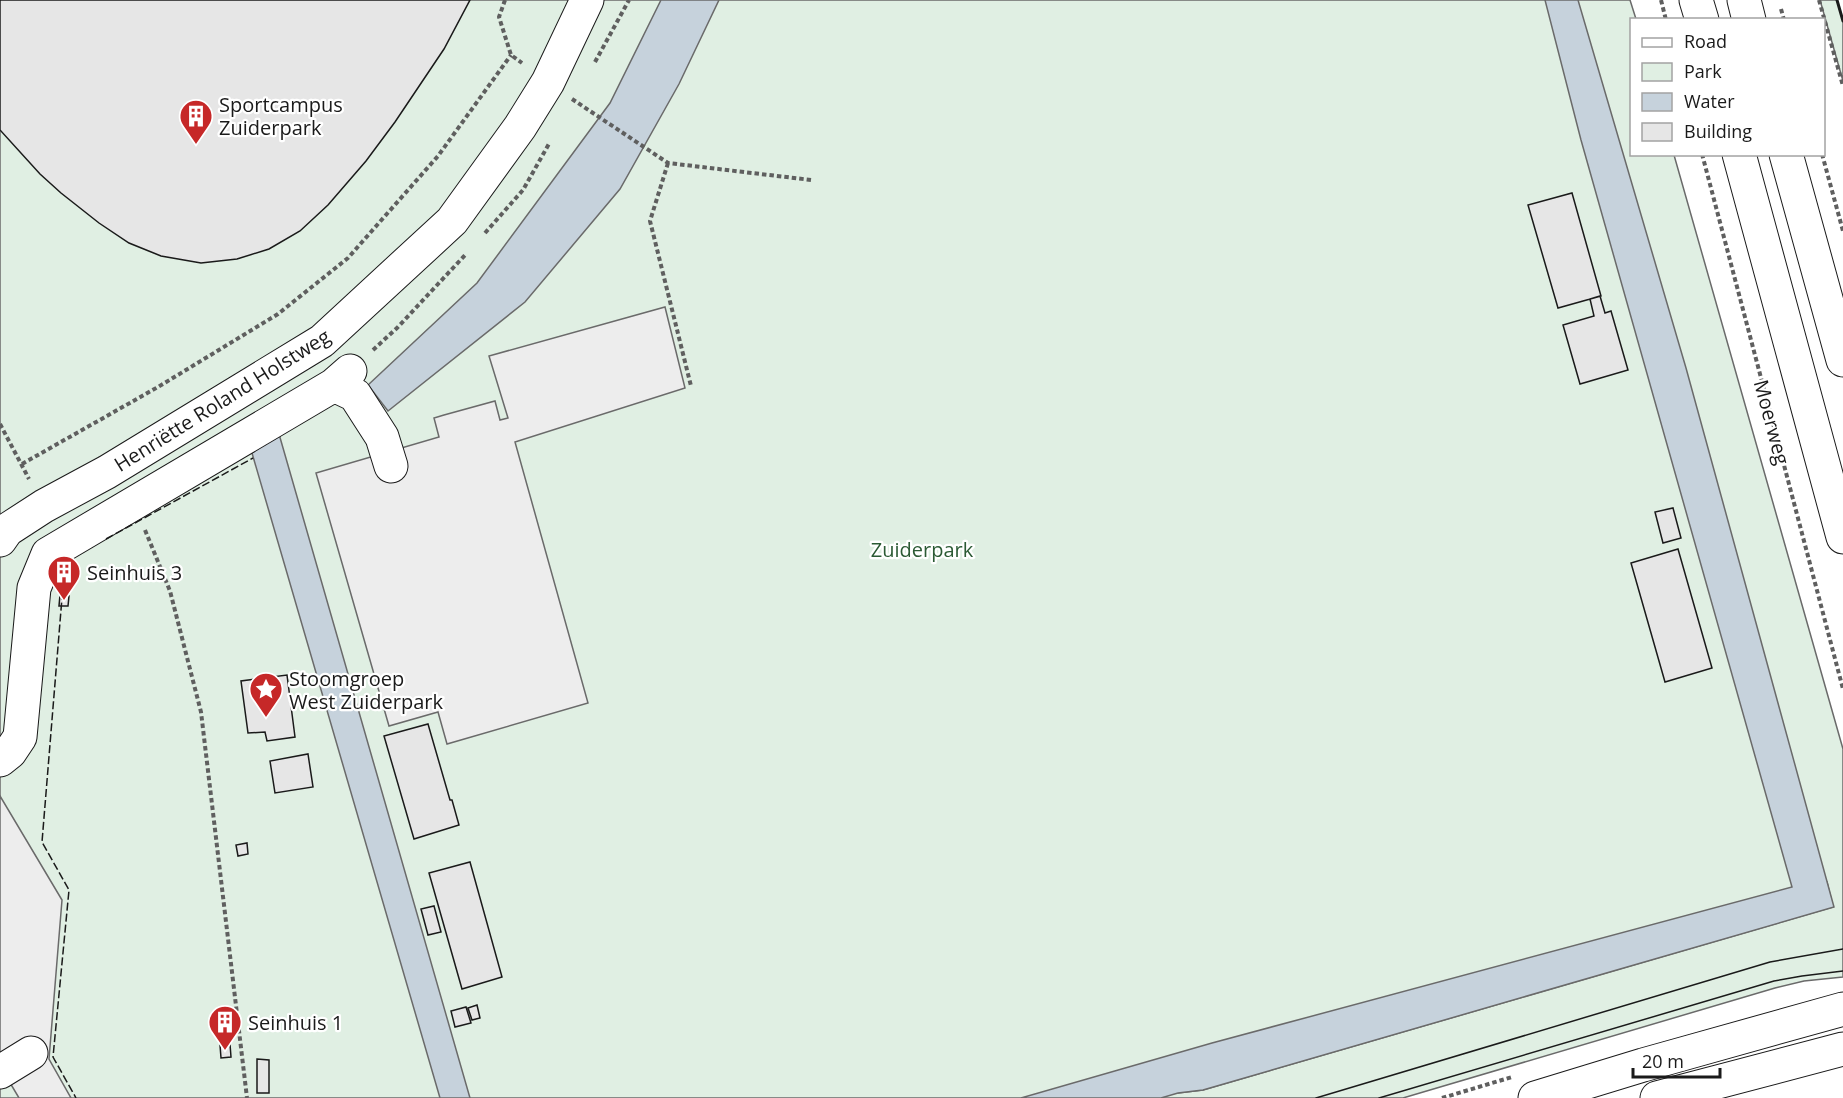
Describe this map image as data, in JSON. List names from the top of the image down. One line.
{"streets":{"street":["Henriëtte Roland Holstweg","Moerweg"]},"parks":["Zuiderpark"],"places":{"building":["Sportcampus Zuiderpark","Seinhuis 3","Seinhuis 1"],"place":["Stoomgroep West Zuiderpark"]},"legend":["Road","Park","Water","Building"],"scale_bar":"20 m"}
